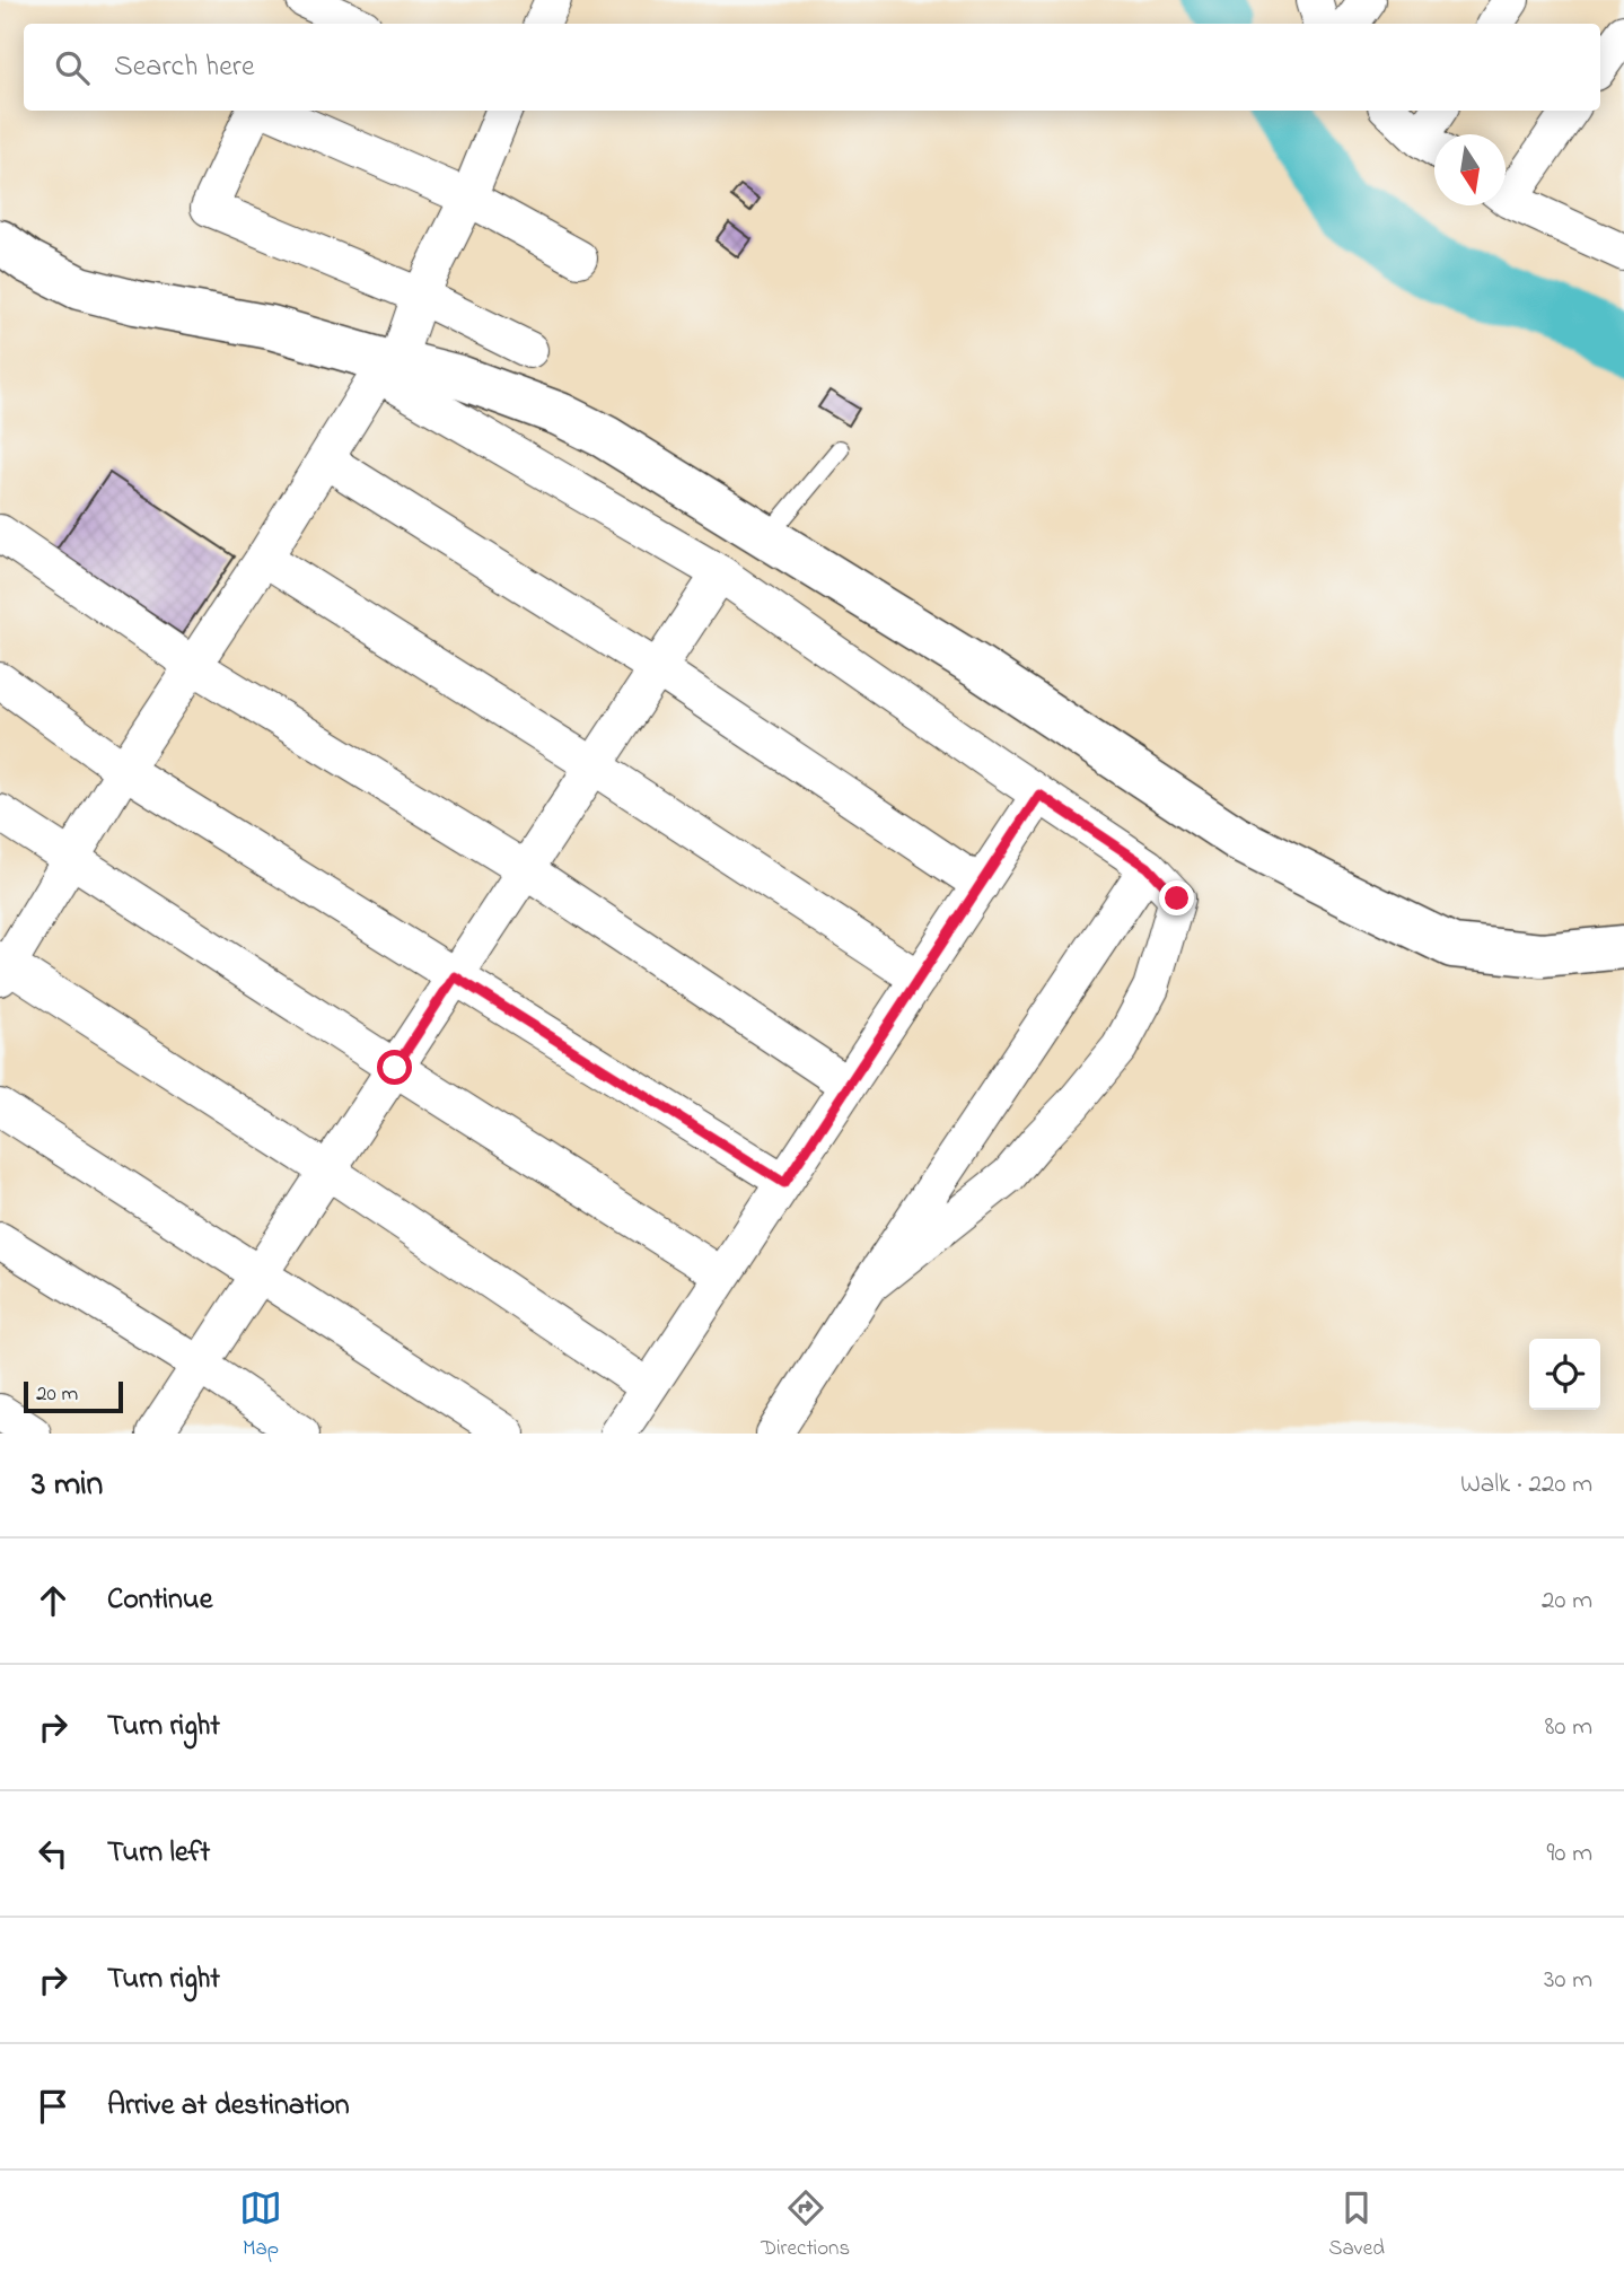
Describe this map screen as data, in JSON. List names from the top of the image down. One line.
{"scale_bar":"20 m","north":"bottom","page":{"search":"Search here","scale":"20 m","heading":["3 min","Walk · 220 m"],"list":[["Continue","20 m"],["Turn right","80 m"],["Turn left","90 m"],["Turn right","30 m"],"Arrive at destination"],"nav":["Map","Directions","Saved"]}}
